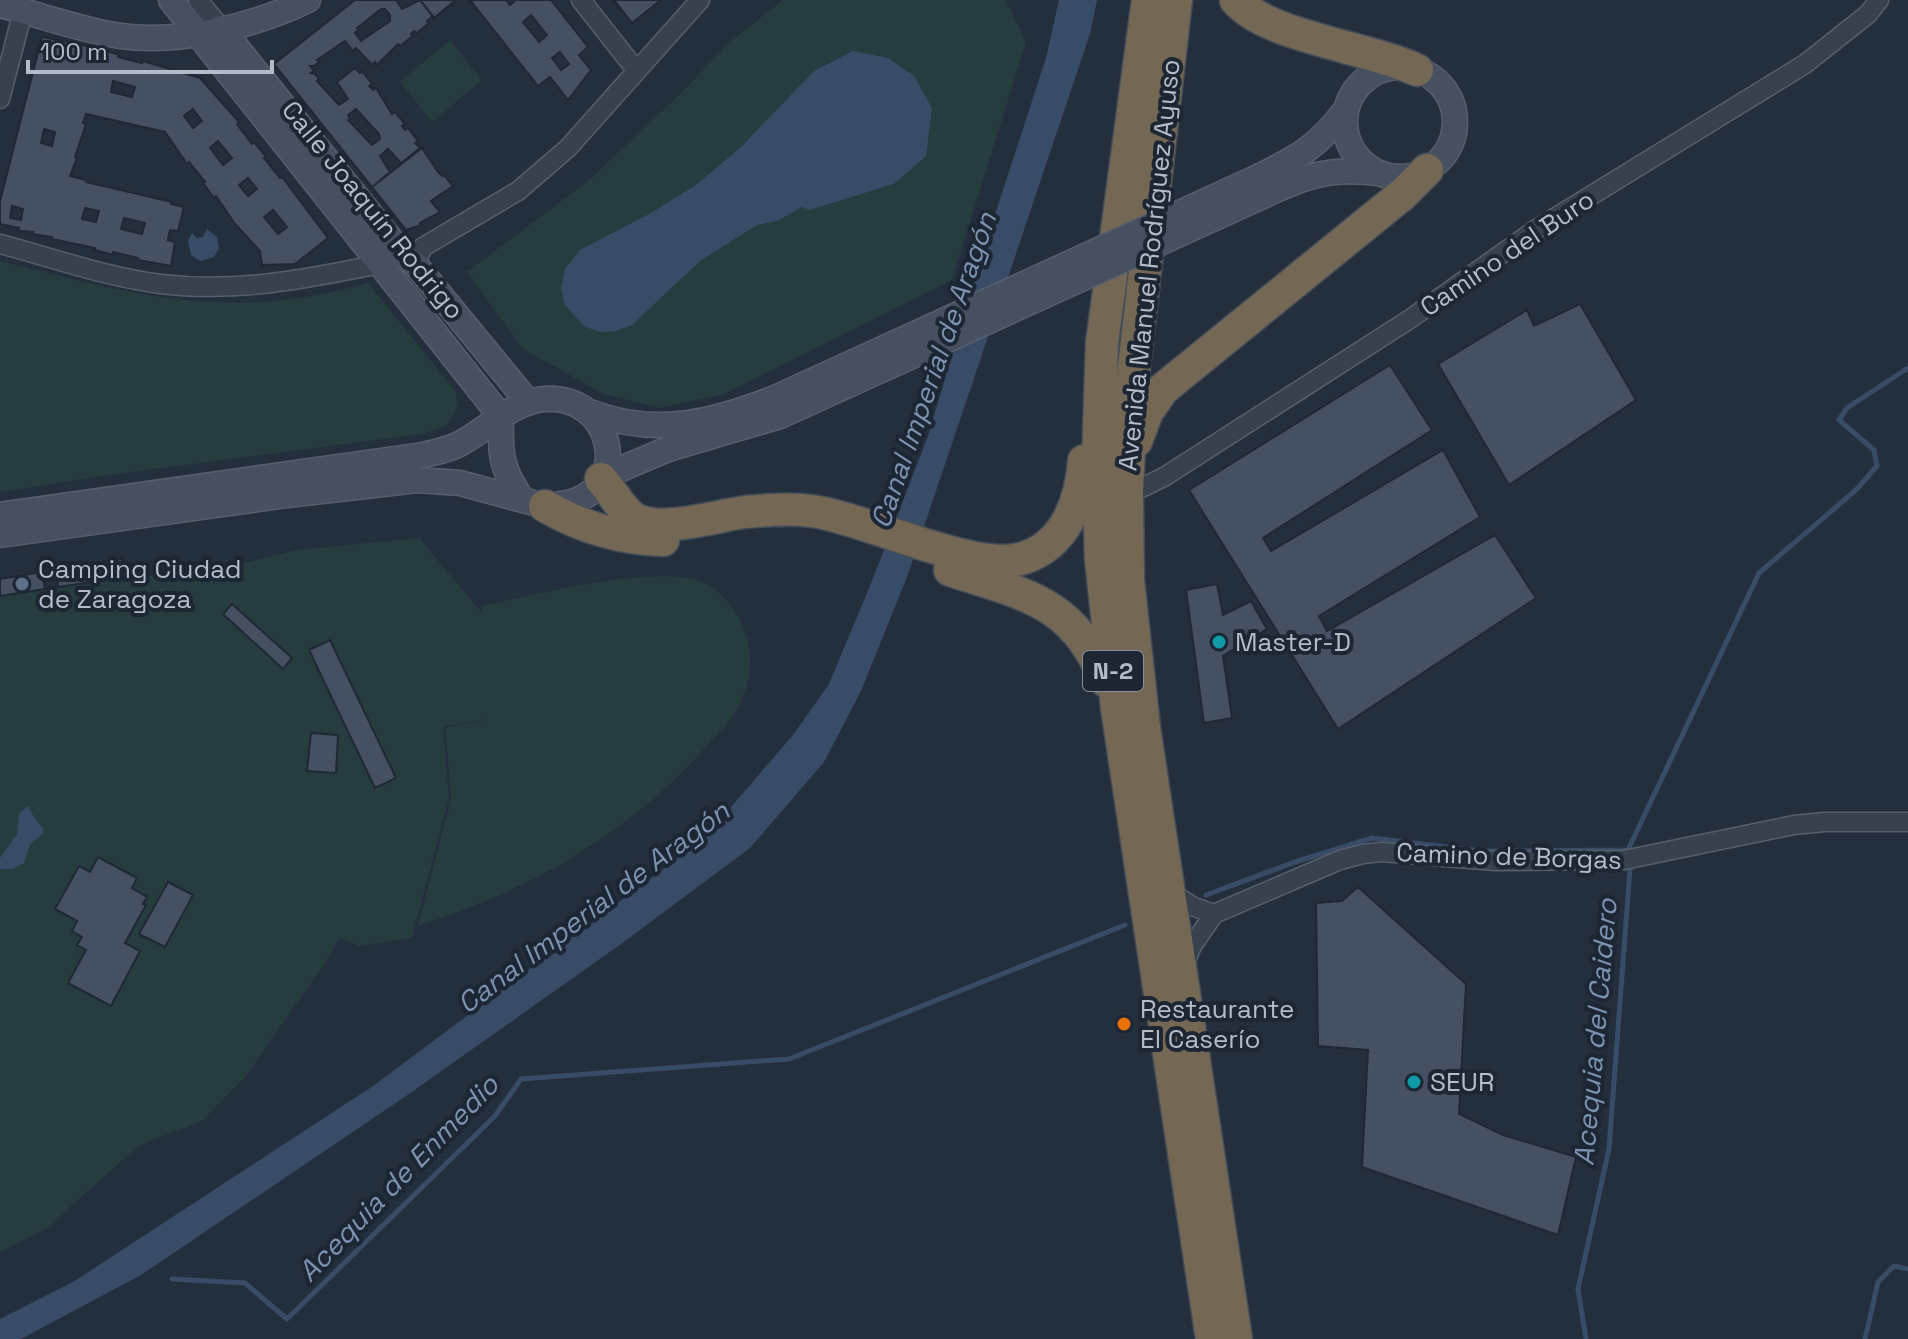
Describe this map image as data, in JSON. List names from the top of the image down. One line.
{"streets":{"highway":["Avenida Manuel Rodríguez Ayuso","N-2"],"main road":["Calle Joaquín Rodrigo"],"street":["Camino del Buro","Camino de Borgas"]},"crossings":[["Camino del Buro","Avenida Manuel Rodríguez Ayuso"]],"water":["Canal Imperial de Aragón","Acequia del Caidero","Acequia de Enmedio"],"places":["Camping Ciudad de Zaragoza","Master-D","Restaurante El Caserío","SEUR"],"scale_bar":"100 m"}
